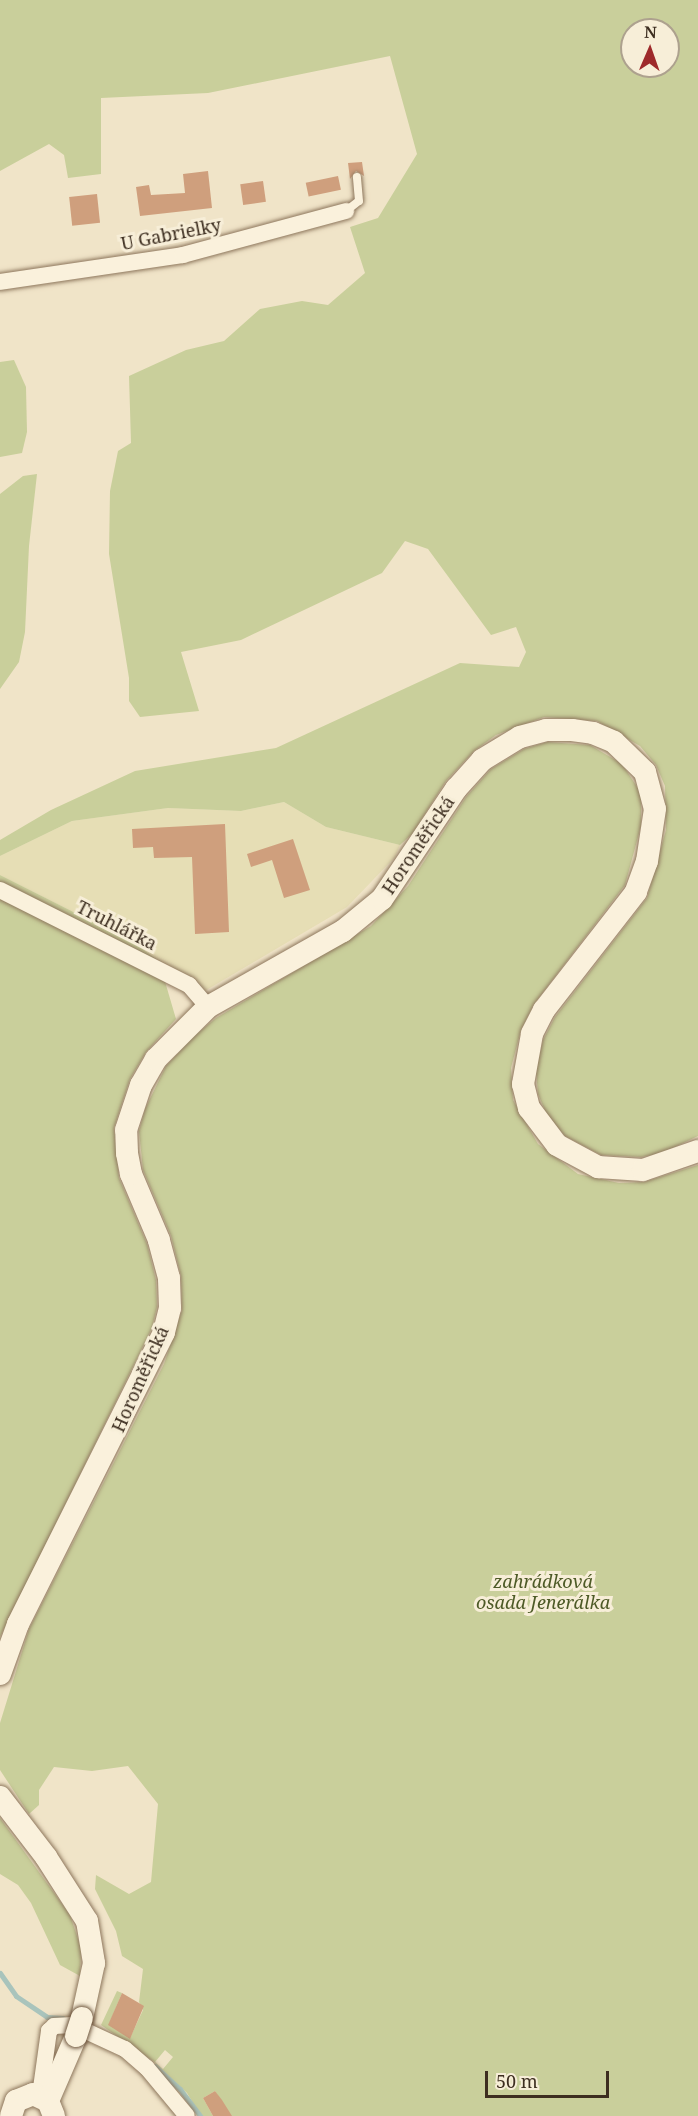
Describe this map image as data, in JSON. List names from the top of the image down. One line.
{"streets":{"main road":["Horoměřická"],"street":["U Gabrielky","Truhlářka"]},"crossings":[["Horoměřická","Truhlářka"]],"parks":["zahrádková osada Jenerálka"],"scale_bar":"50 m","north":"top"}
